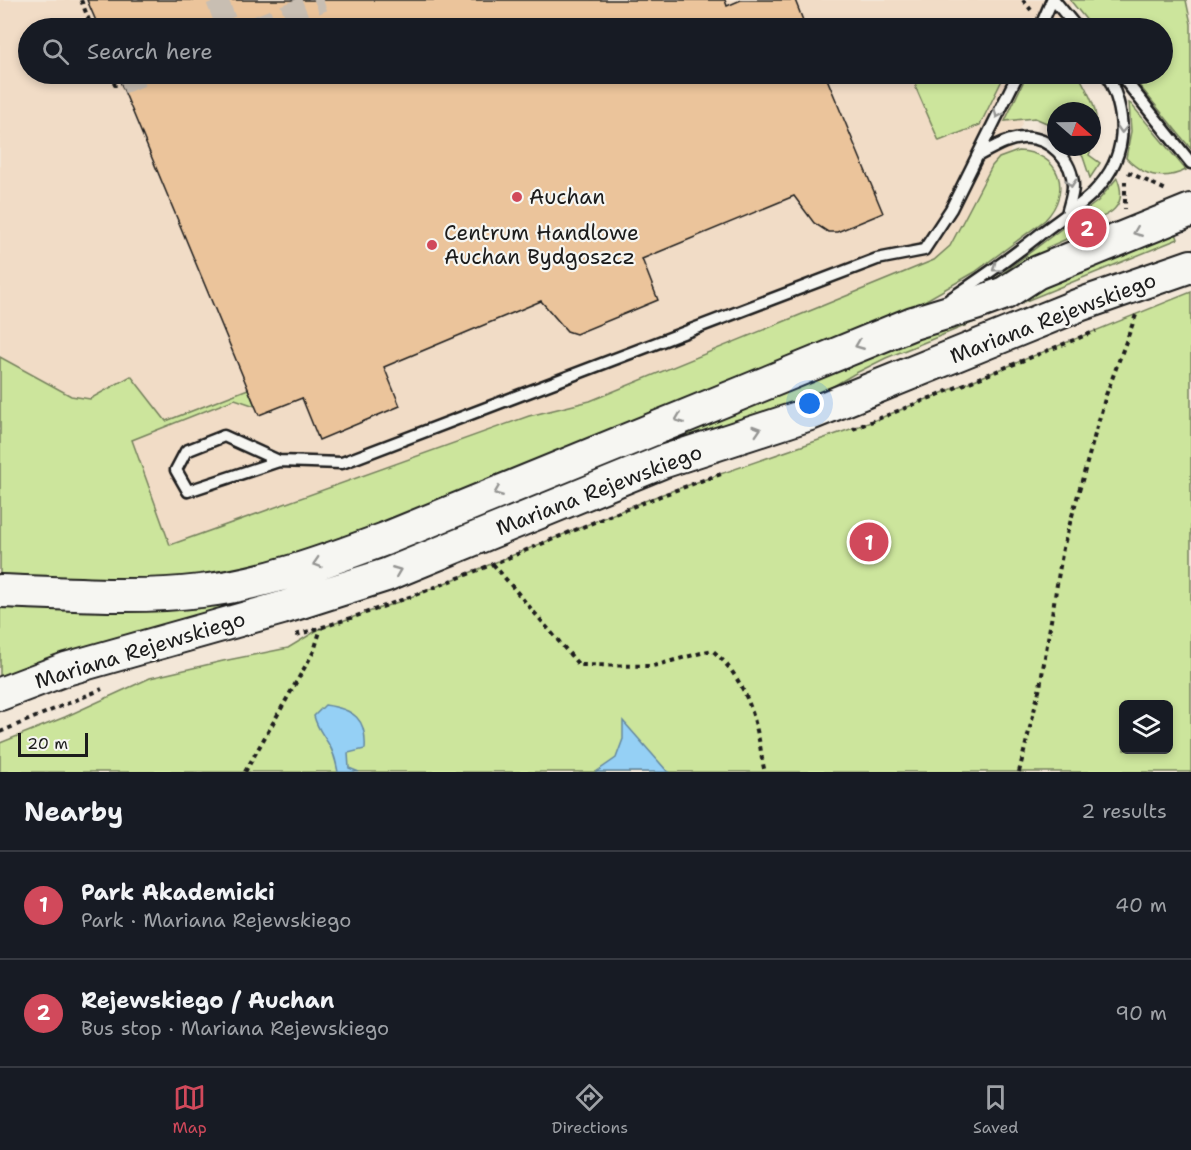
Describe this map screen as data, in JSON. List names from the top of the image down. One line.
{"streets":{"street":["Mariana Rejewskiego"]},"places":["Auchan","Centrum Handlowe Auchan Bydgoszcz"],"scale_bar":"20 m","north":"right","page":{"search":"Search here","pins":["2","1"],"scale":"20 m","heading":["Nearby","2 results"],"list":[{"mark":"1","name":"Park Akademicki","note":"Park · Mariana Rejewskiego","value":"40 m"},{"mark":"2","name":"Rejewskiego / Auchan","note":"Bus stop · Mariana Rejewskiego","value":"90 m"}],"nav":["Map","Directions","Saved"]}}
